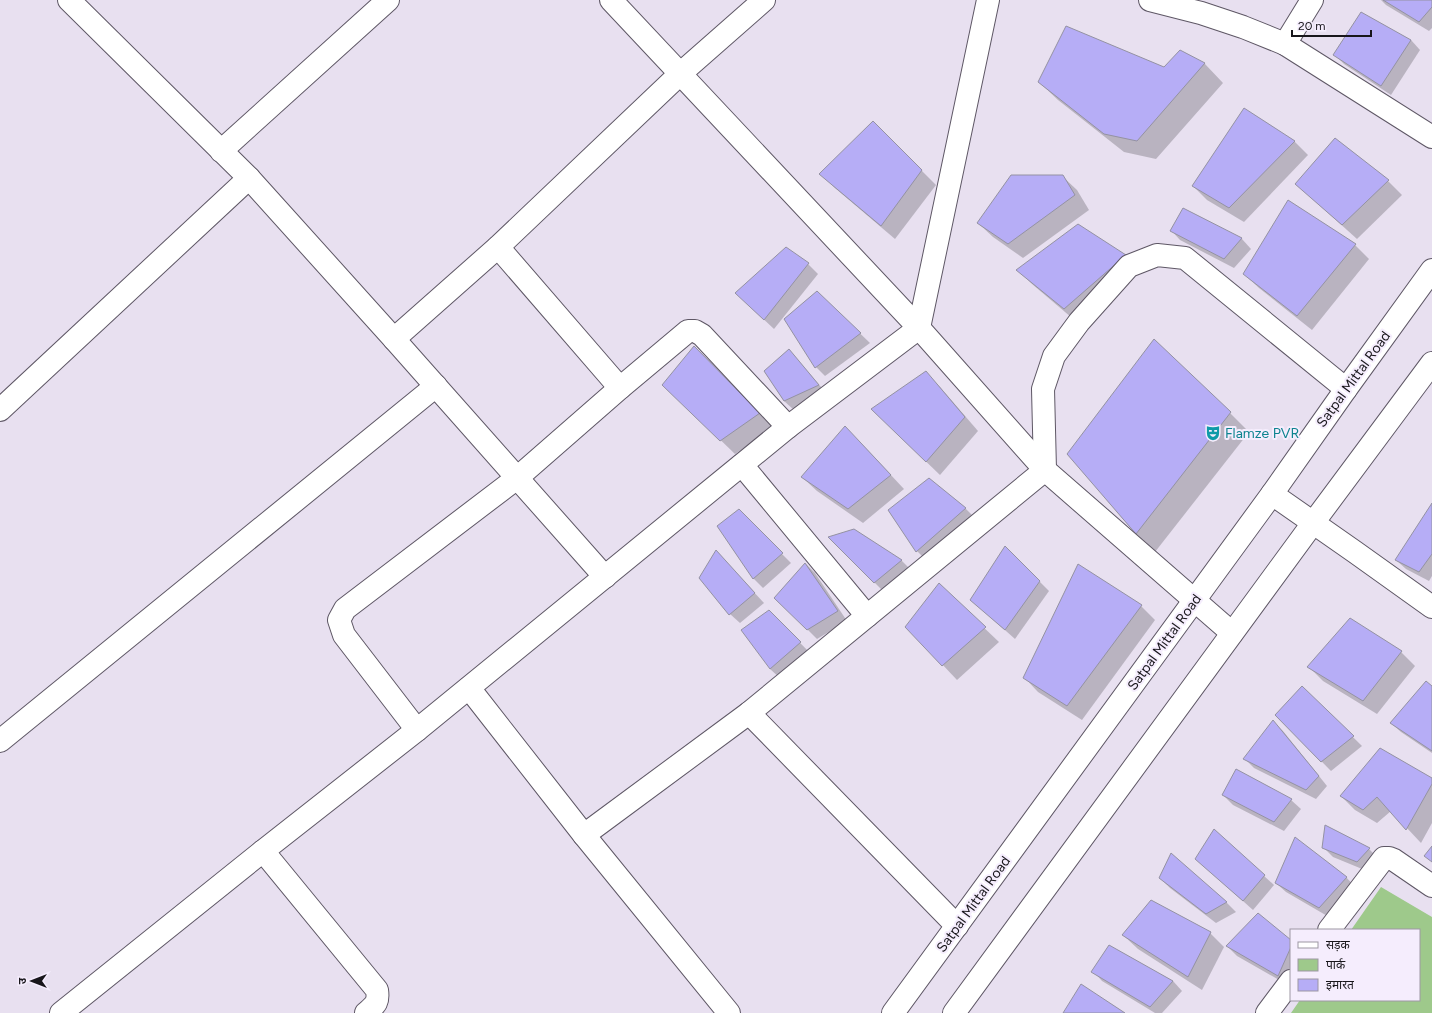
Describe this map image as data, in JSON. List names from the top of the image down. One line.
{"streets":{"street":["Satpal Mittal Road"]},"places":{"theatre":["Flamze PVR"]},"legend":["सड़क","पार्क","इमारत"],"scale_bar":"20 m","north":"left"}
